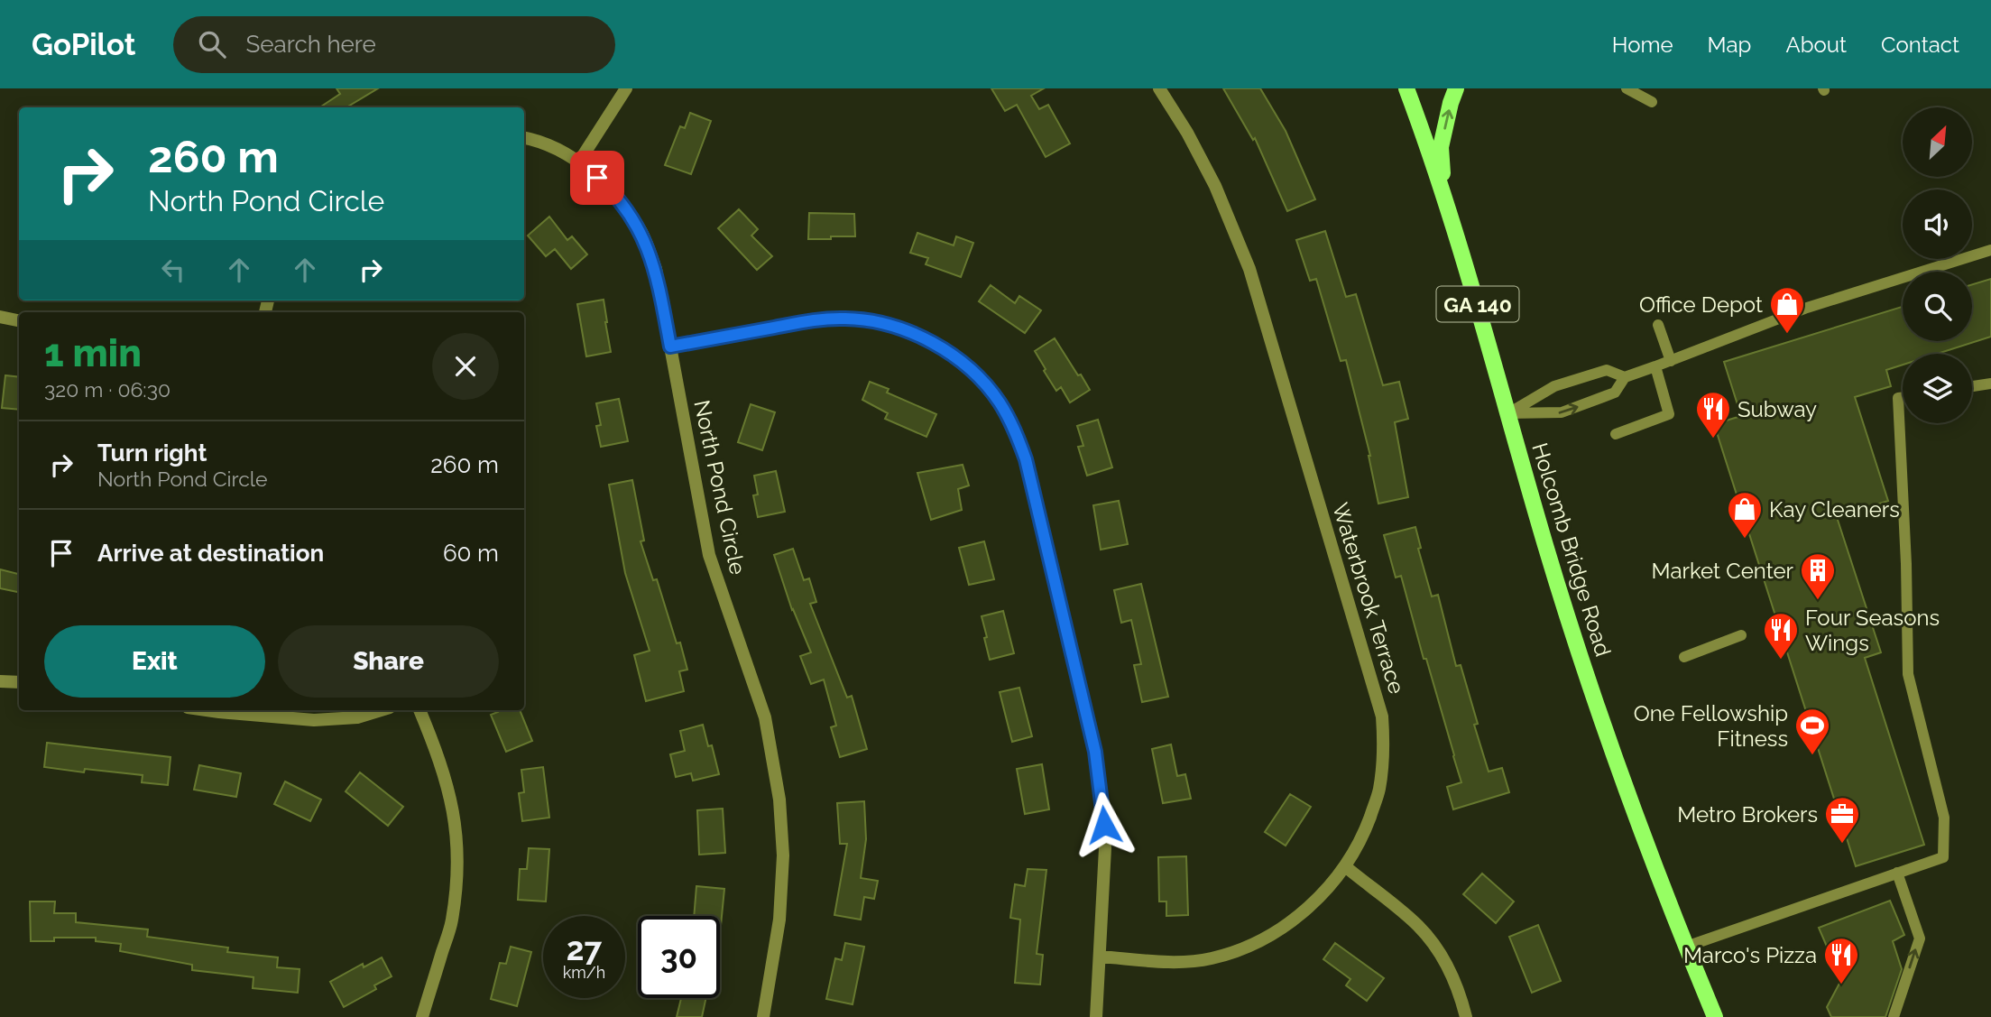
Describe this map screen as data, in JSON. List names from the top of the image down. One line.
{"streets":{"main road":["GA 140","Holcomb Bridge Road"],"street":["North Pond Circle","Waterbrook Terrace"]},"places":{"shop":["Office Depot","Kay Cleaners"],"restaurant":["Subway","Four Seasons Wings","Marco's Pizza"],"building":["Market Center"],"sports":["One Fellowship Fitness"],"office":["Metro Brokers"]},"north":"top right","page":{"header":"GoPilot","search":"Search here","nav":["Home","Map","About","Contact"],"turn":["260 m","North Pond Circle"],"heading":["1 min","320 m · 06:30"],"list":[{"name":"Turn right","note":"North Pond Circle","value":"260 m"},{"name":"Arrive at destination","value":"60 m"}],"buttons":["Exit","Share"],"speed":"27 km/h","limit":"30"}}
